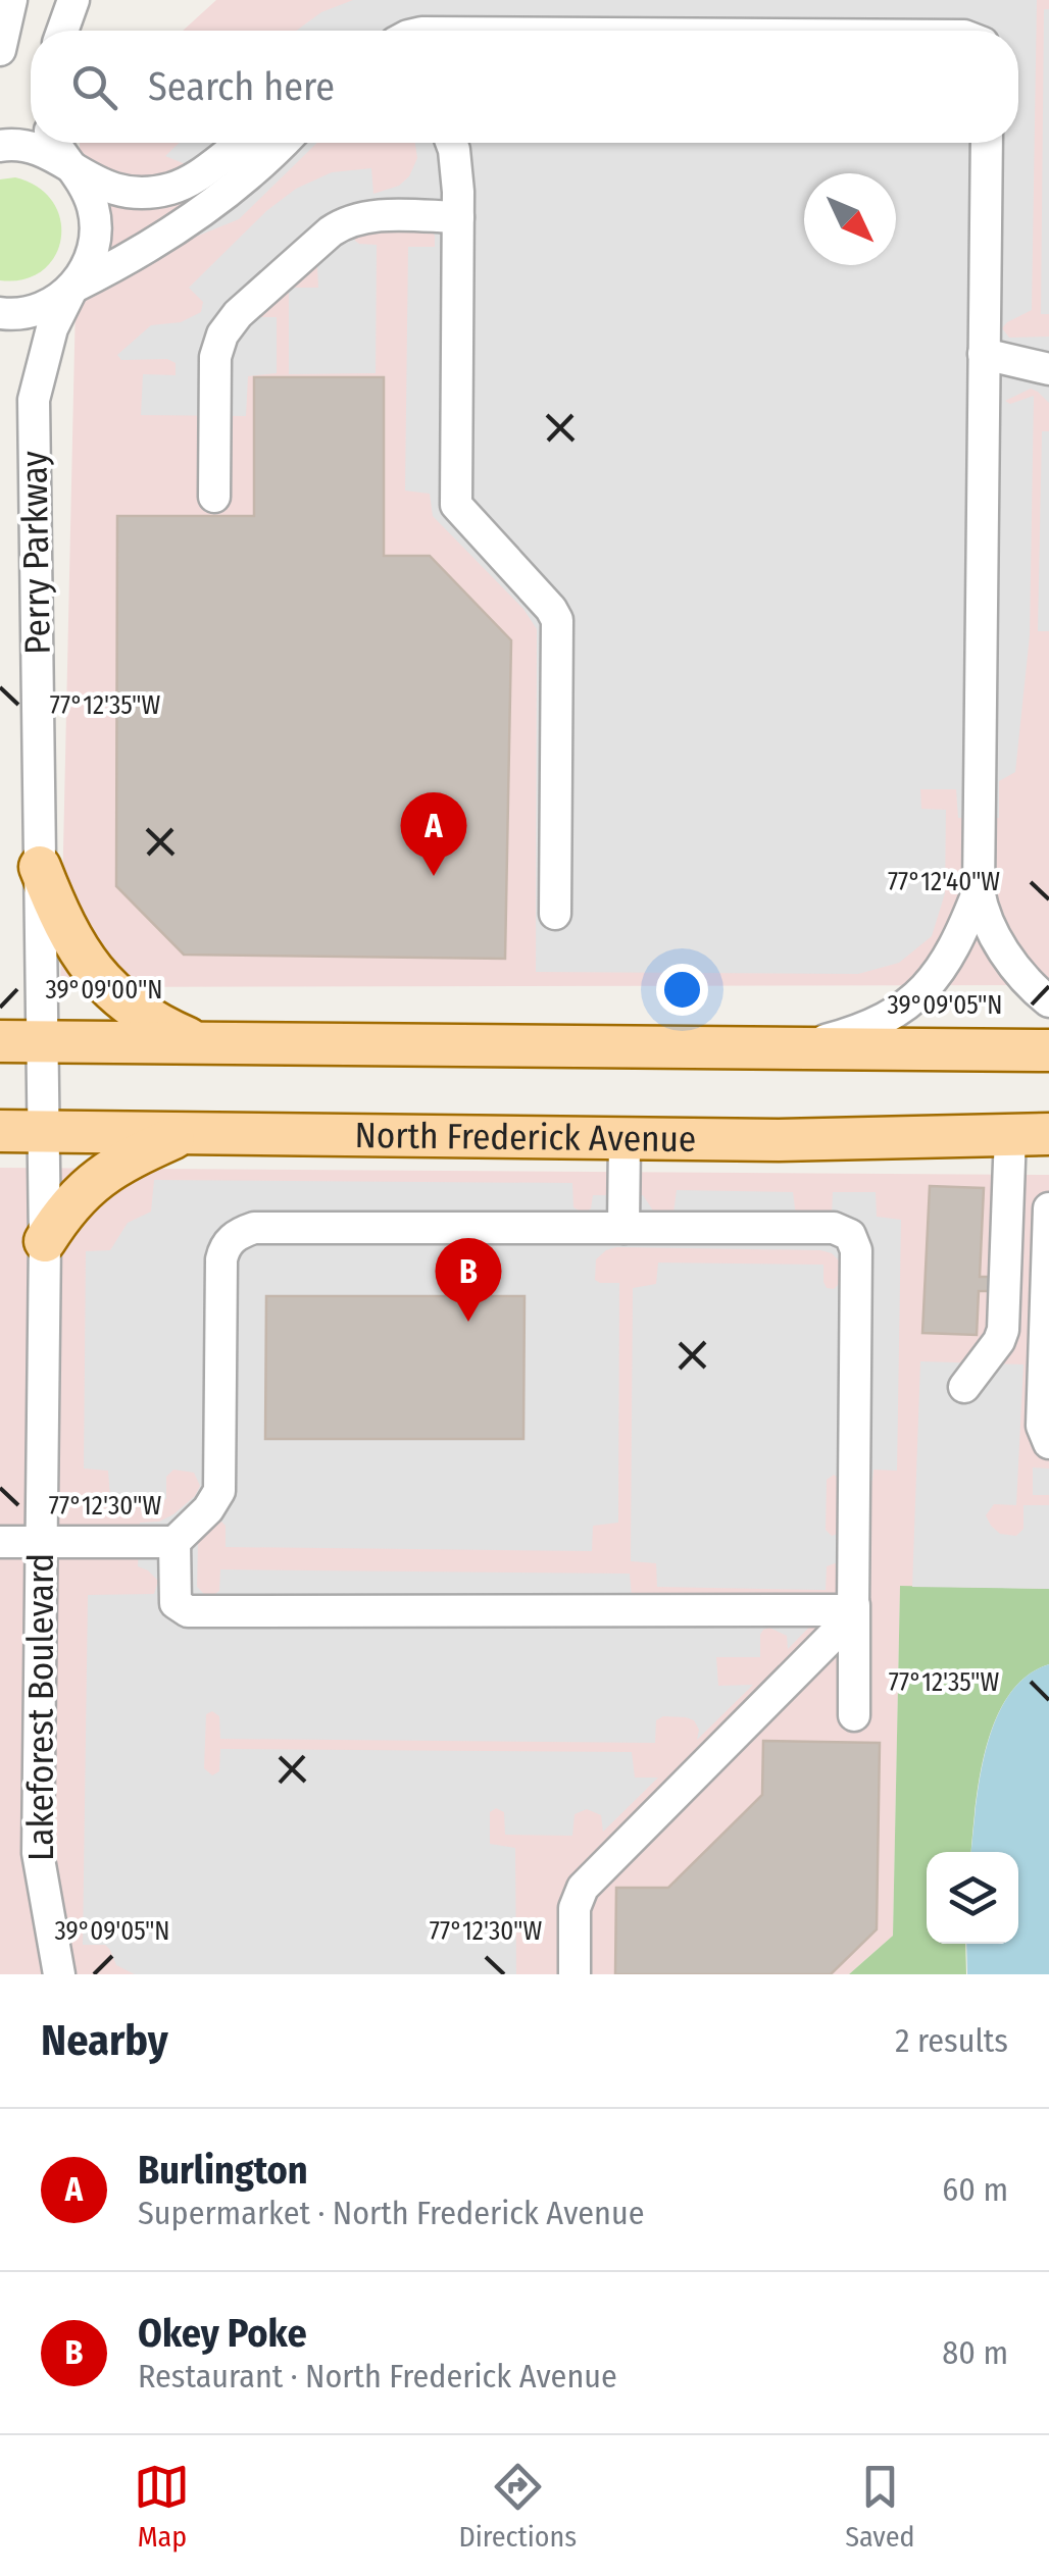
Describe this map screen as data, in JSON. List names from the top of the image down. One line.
{"streets":{"main road":["North Frederick Avenue"],"street":["Perry Parkway","Lakeforest Boulevard"]},"crossings":[["Perry Parkway","North Frederick Avenue"],["Perry Parkway","Lakeforest Boulevard"],["North Frederick Avenue","Lakeforest Boulevard"]],"north":"bottom right","page":{"search":"Search here","pins":["A","B"],"heading":["Nearby","2 results"],"list":[{"mark":"A","name":"Burlington","note":"Supermarket · North Frederick Avenue","value":"60 m"},{"mark":"B","name":"Okey Poke","note":"Restaurant · North Frederick Avenue","value":"80 m"}],"nav":["Map","Directions","Saved"]},"coordinates":["77°12'35\"W","77°12'40\"W","39°09'00\"N","39°09'05\"N","77°12'30\"W"]}
